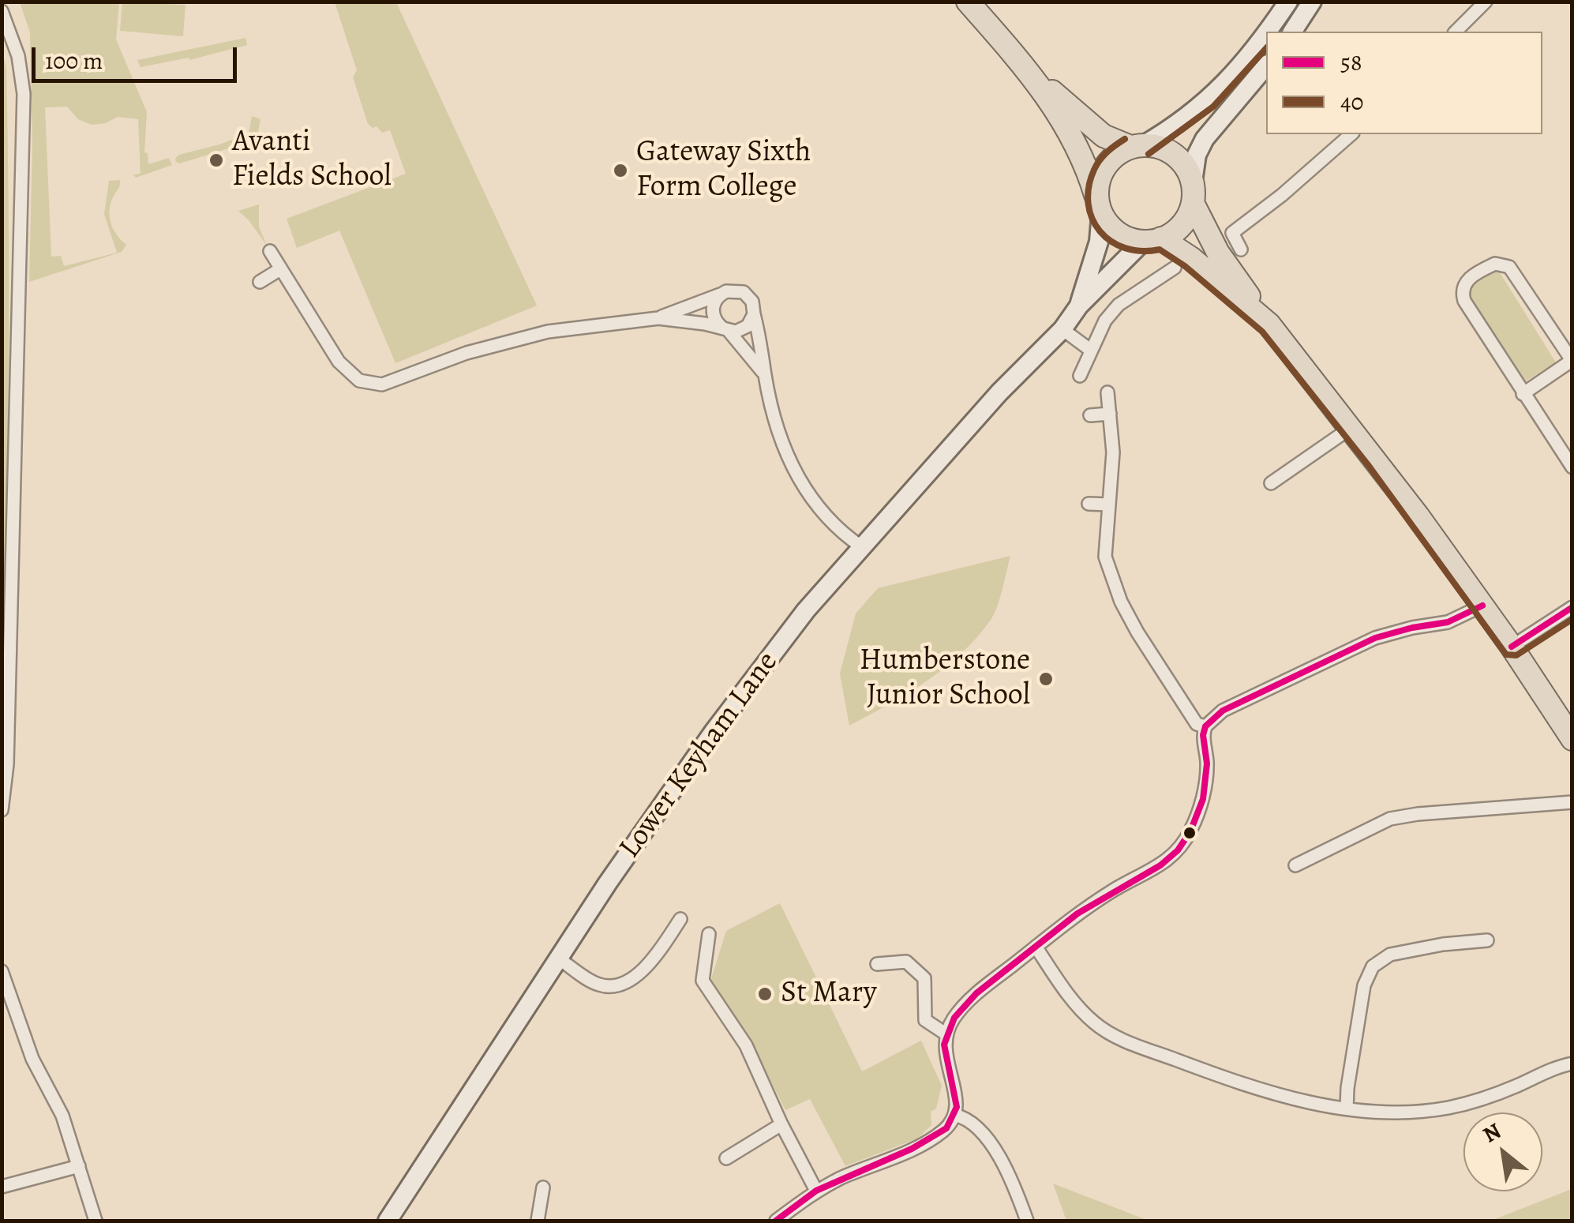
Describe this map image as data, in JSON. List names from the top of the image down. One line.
{"streets":{"street":["Lower Keyham Lane"]},"places":["Avanti Fields School","Gateway Sixth Form College","Humberstone Junior School","St Mary"],"lines":["transit line 40","transit line 58"],"legend":["58","40"],"scale_bar":"100 m","north":"top left"}
